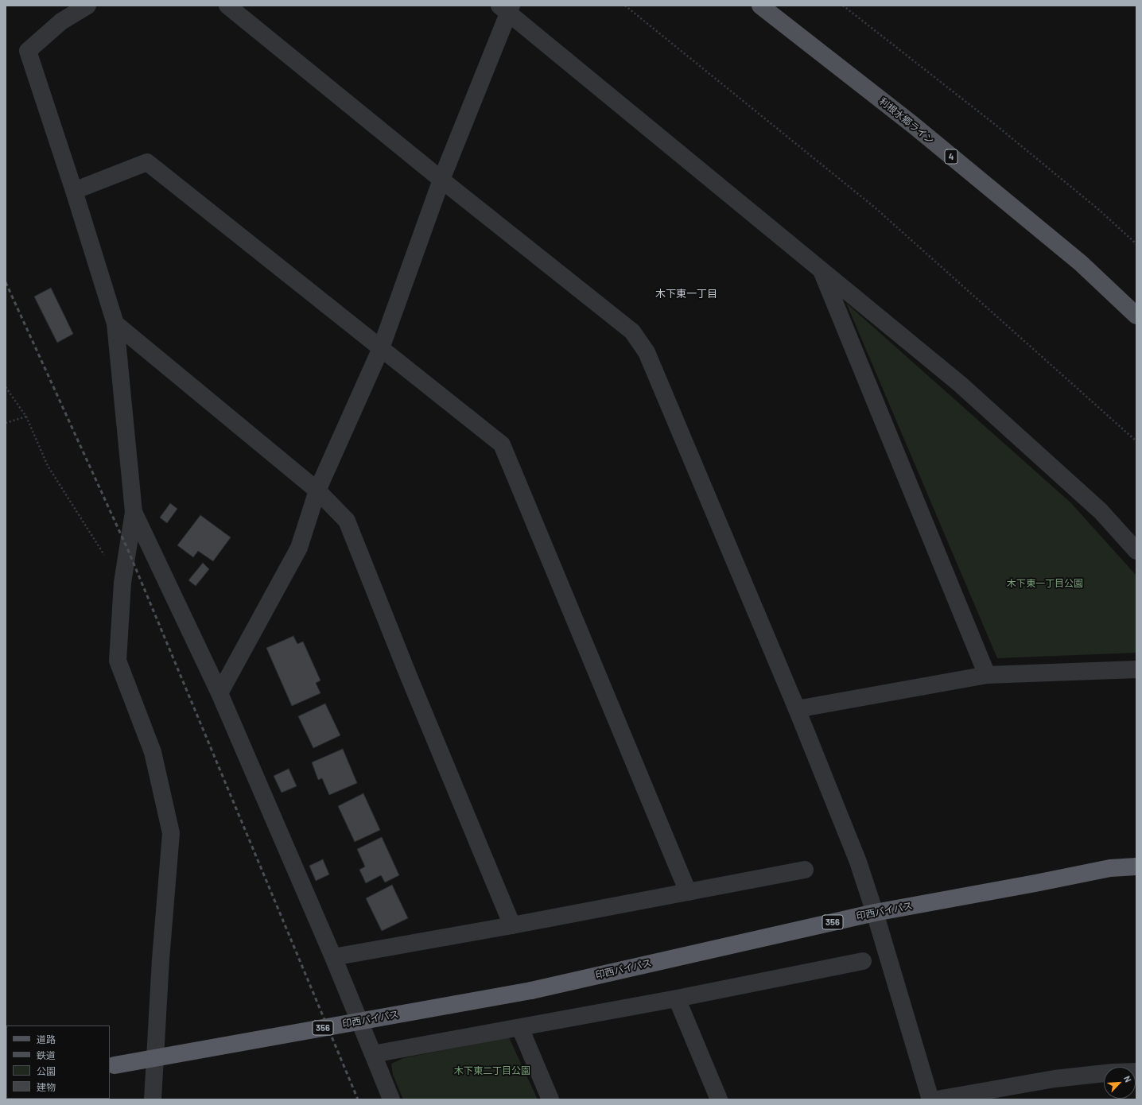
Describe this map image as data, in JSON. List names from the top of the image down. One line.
{"streets":{"highway":["印西バイパス","356"],"main road":["利根水郷ライン","4"]},"districts":["木下東一丁目"],"parks":["木下東一丁目公園","木下東二丁目公園"],"legend":["道路","鉄道","公園","建物"],"north":"top right"}
